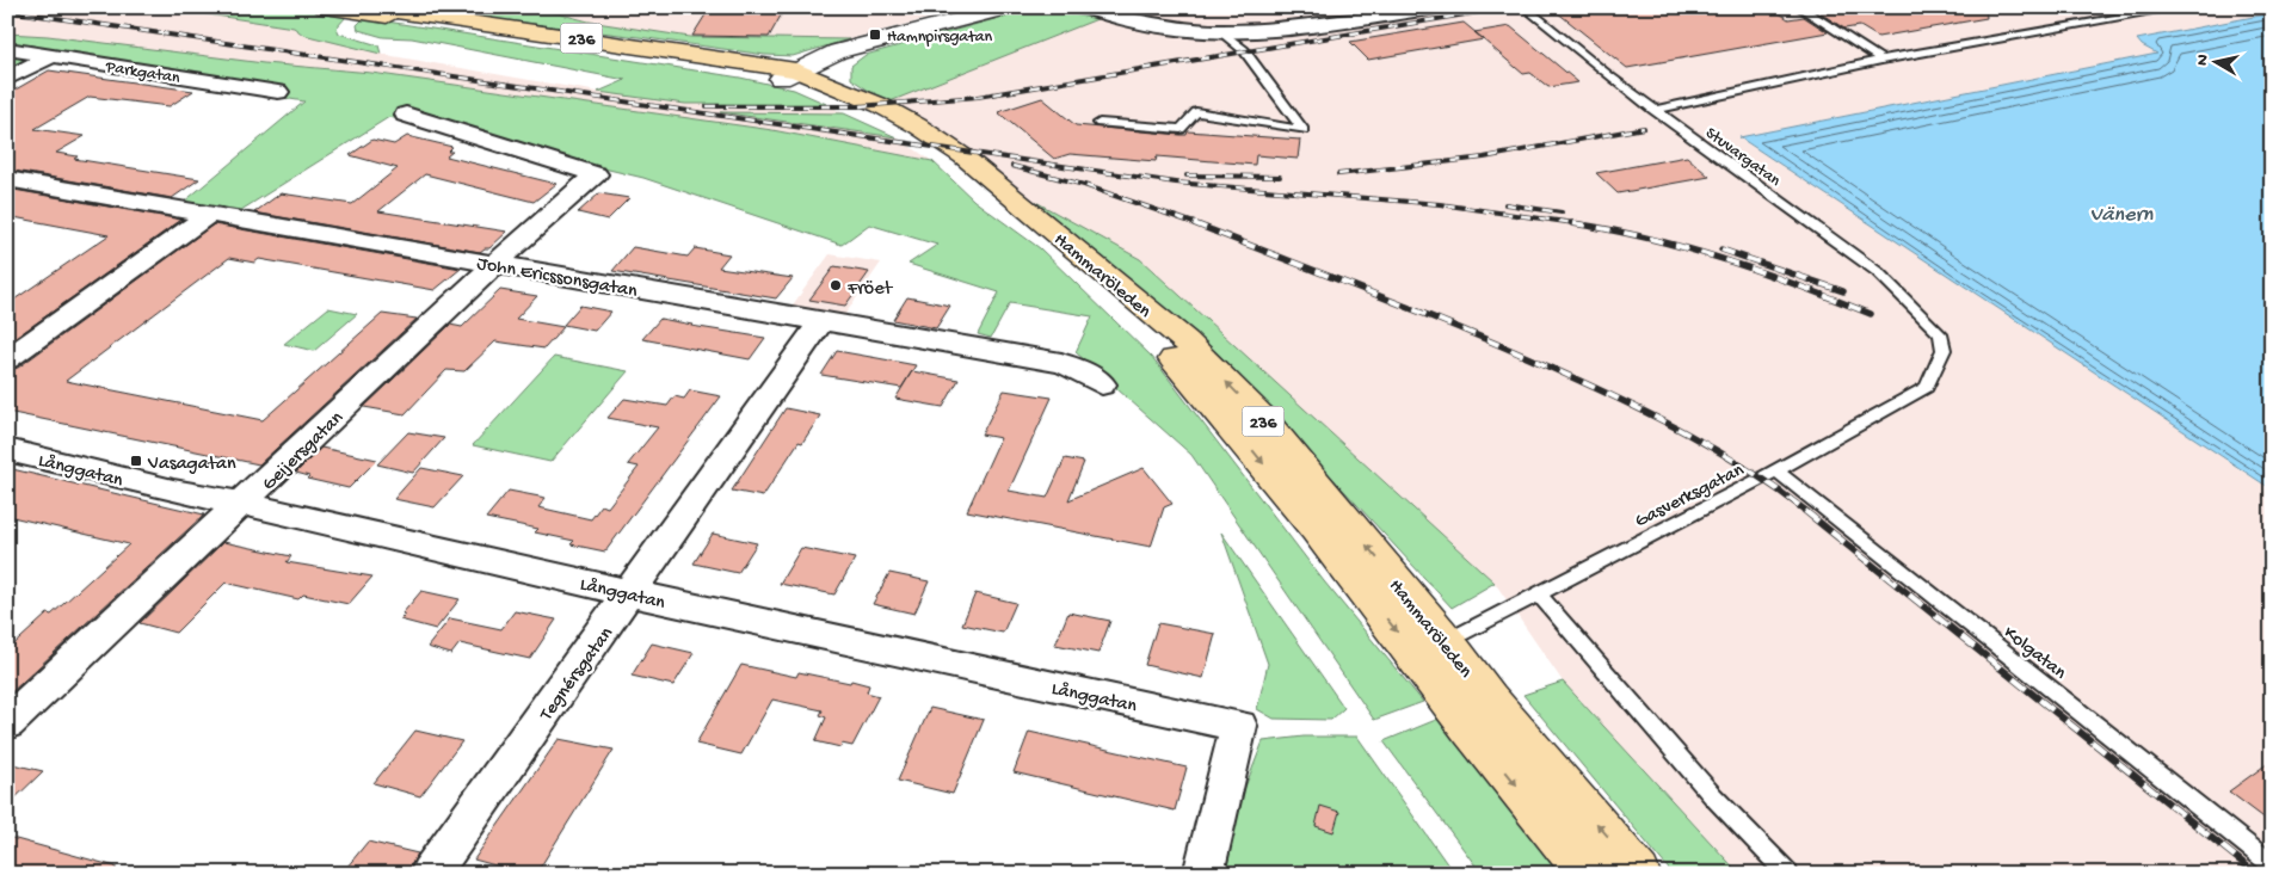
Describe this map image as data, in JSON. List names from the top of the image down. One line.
{"streets":{"main road":["236","Hammaröleden"],"street":["Parkgatan","John Ericssonsgatan","Geijersgatan","Långgatan","Tegnérsgatan"],"lane":["Stuvargatan","Gasverksgatan","Kolgatan"]},"crossings":[["Stuvargatan","Gasverksgatan"],["Hammaröleden","Gasverksgatan"],["John Ericssonsgatan","Geijersgatan"],["John Ericssonsgatan","Tegnérsgatan"],["Geijersgatan","Långgatan"],["Långgatan","Tegnérsgatan"],["Gasverksgatan","Kolgatan"]],"water":["Vänern"],"places":{"transit":["Hamnpirsgatan","Vasagatan"],"other":["Fröet"]},"north":"left"}
